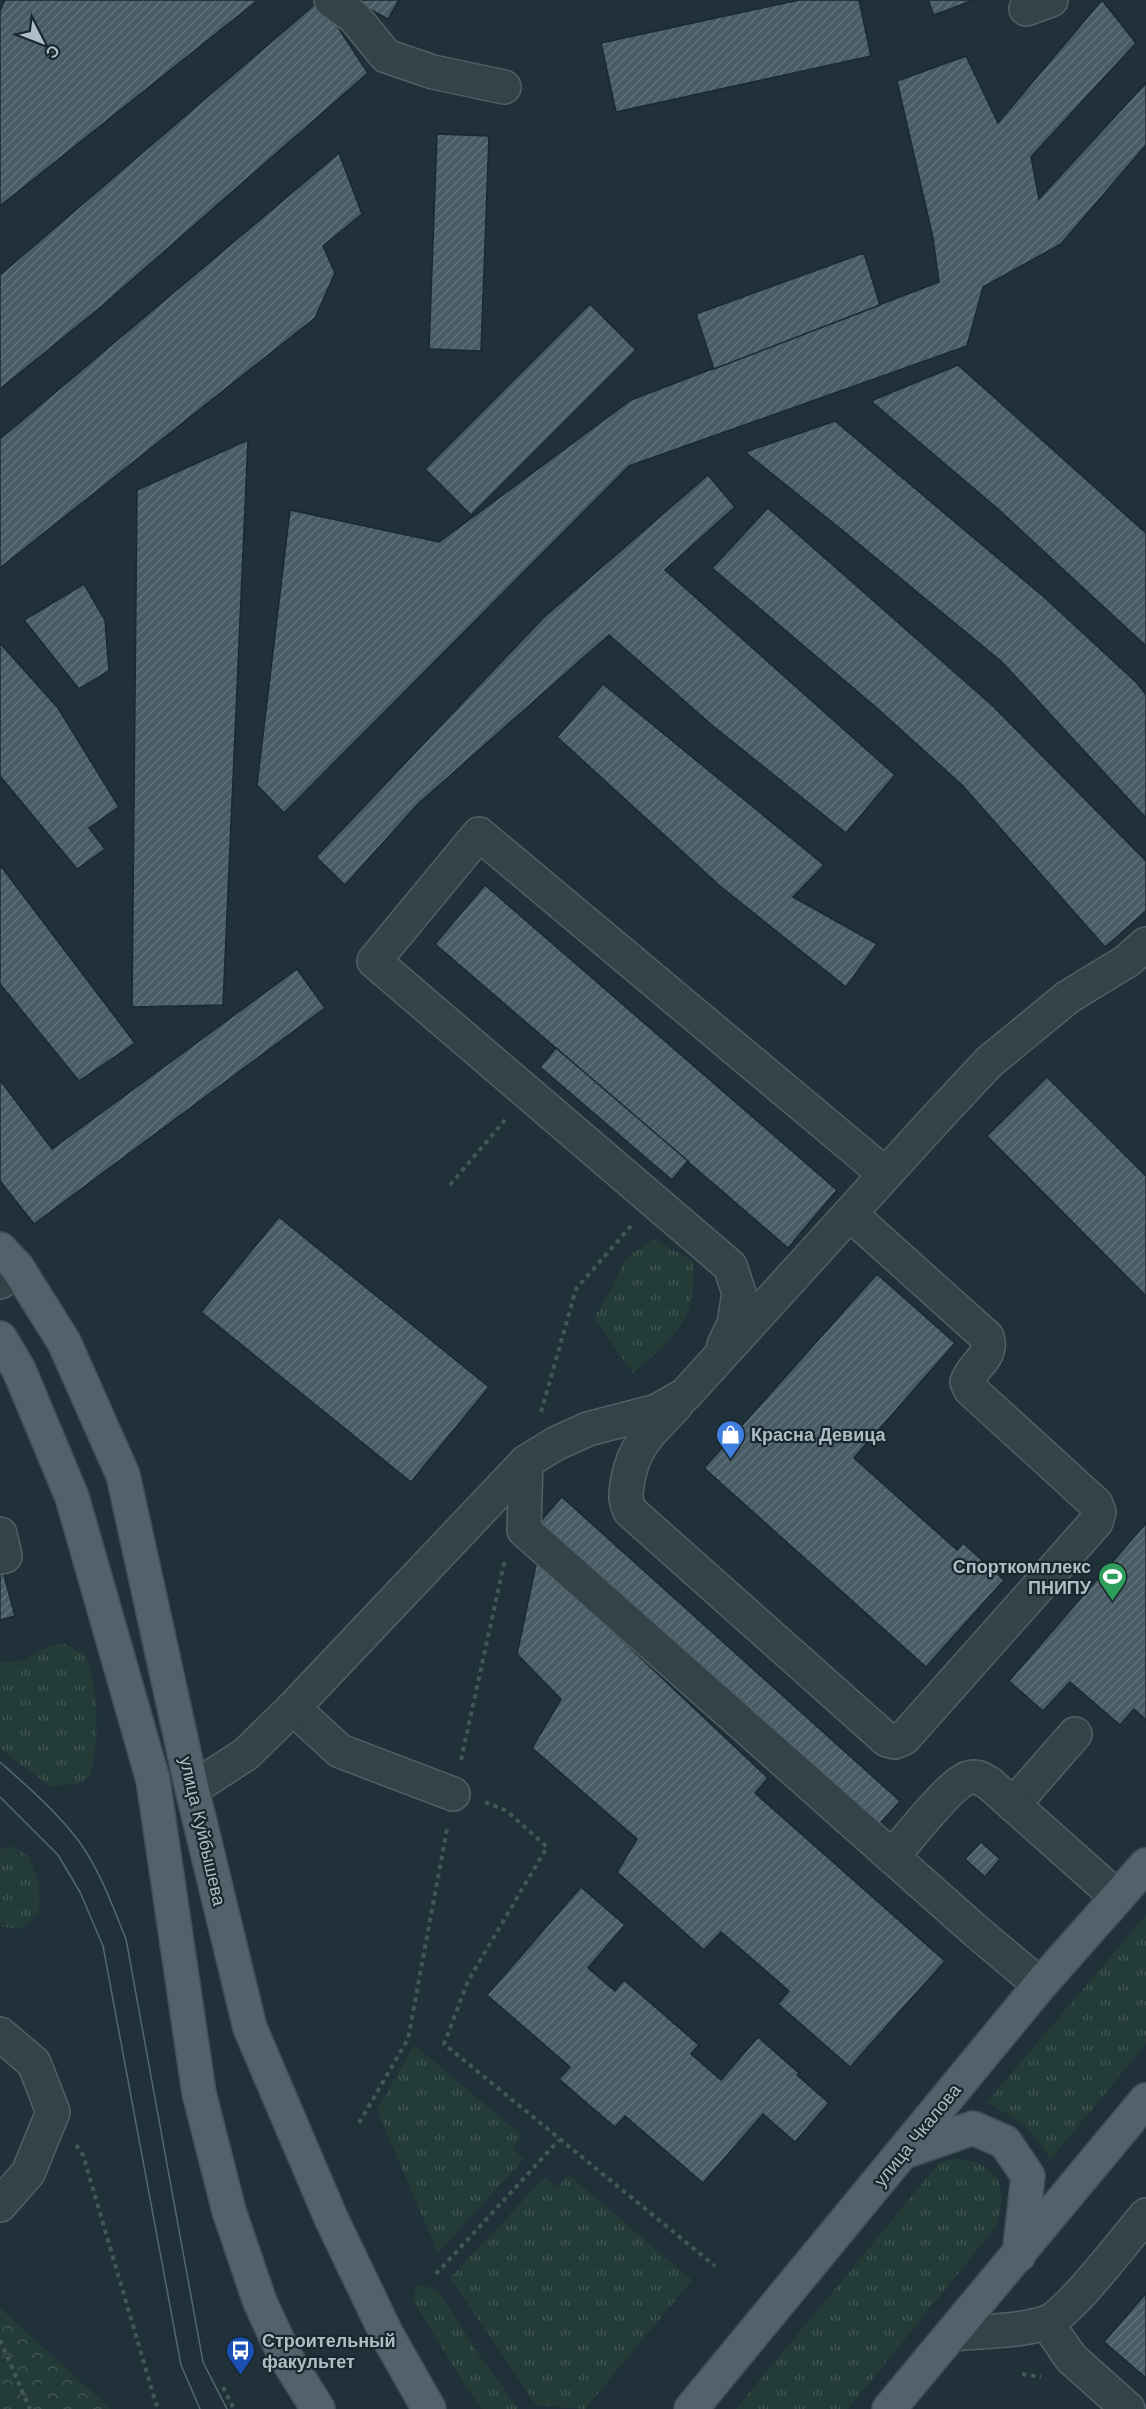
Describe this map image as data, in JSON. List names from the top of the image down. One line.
{"streets":{"main road":["улица Куйбышева","улица Чкалова"]},"places":{"shop":["Красна Девица"],"sports":["Спорткомплекс ПНИПУ"],"bus stop":["Строительный факультет"]},"north":"bottom right"}
